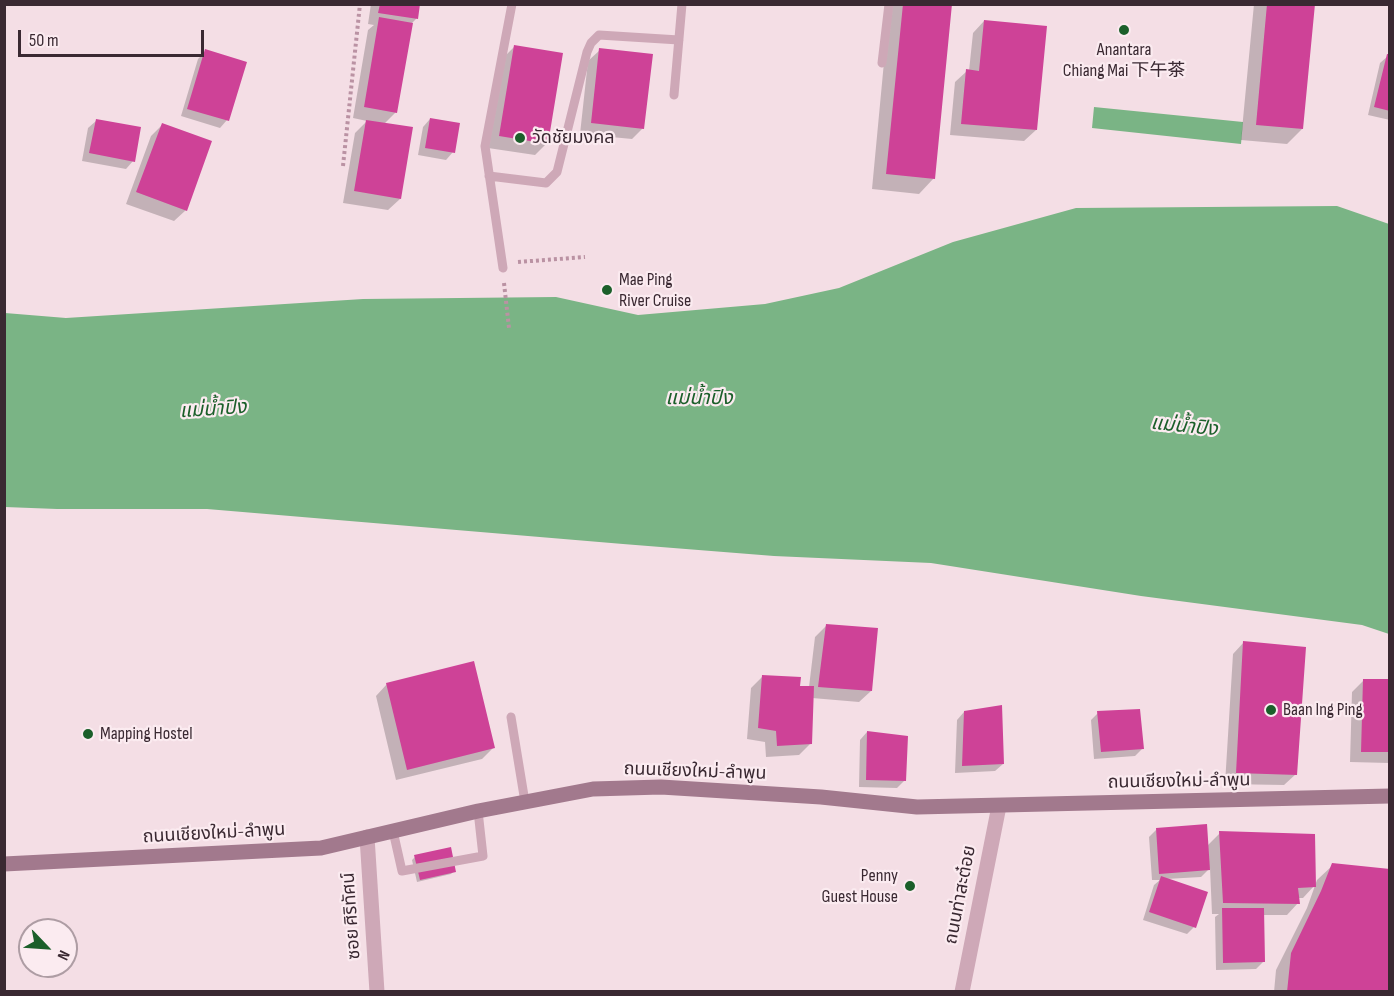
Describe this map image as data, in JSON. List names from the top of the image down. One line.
{"streets":{"main road":["ถนนเชียงใหม่-ลำพูน"],"street":["ถนนท่าสะต๋อย","ซอย ศิริทัศน์"]},"crossings":[["ถนนเชียงใหม่-ลำพูน","ถนนท่าสะต๋อย"],["ถนนเชียงใหม่-ลำพูน","ซอย ศิริทัศน์"]],"water":["แม่น้ำปิง"],"places":["Anantara Chiang Mai 下午茶","วัดชัยมงคล","Mae Ping River Cruise","Baan Ing Ping","Mapping Hostel","Penny Guest House"],"scale_bar":"50 m","north":"bottom right"}
